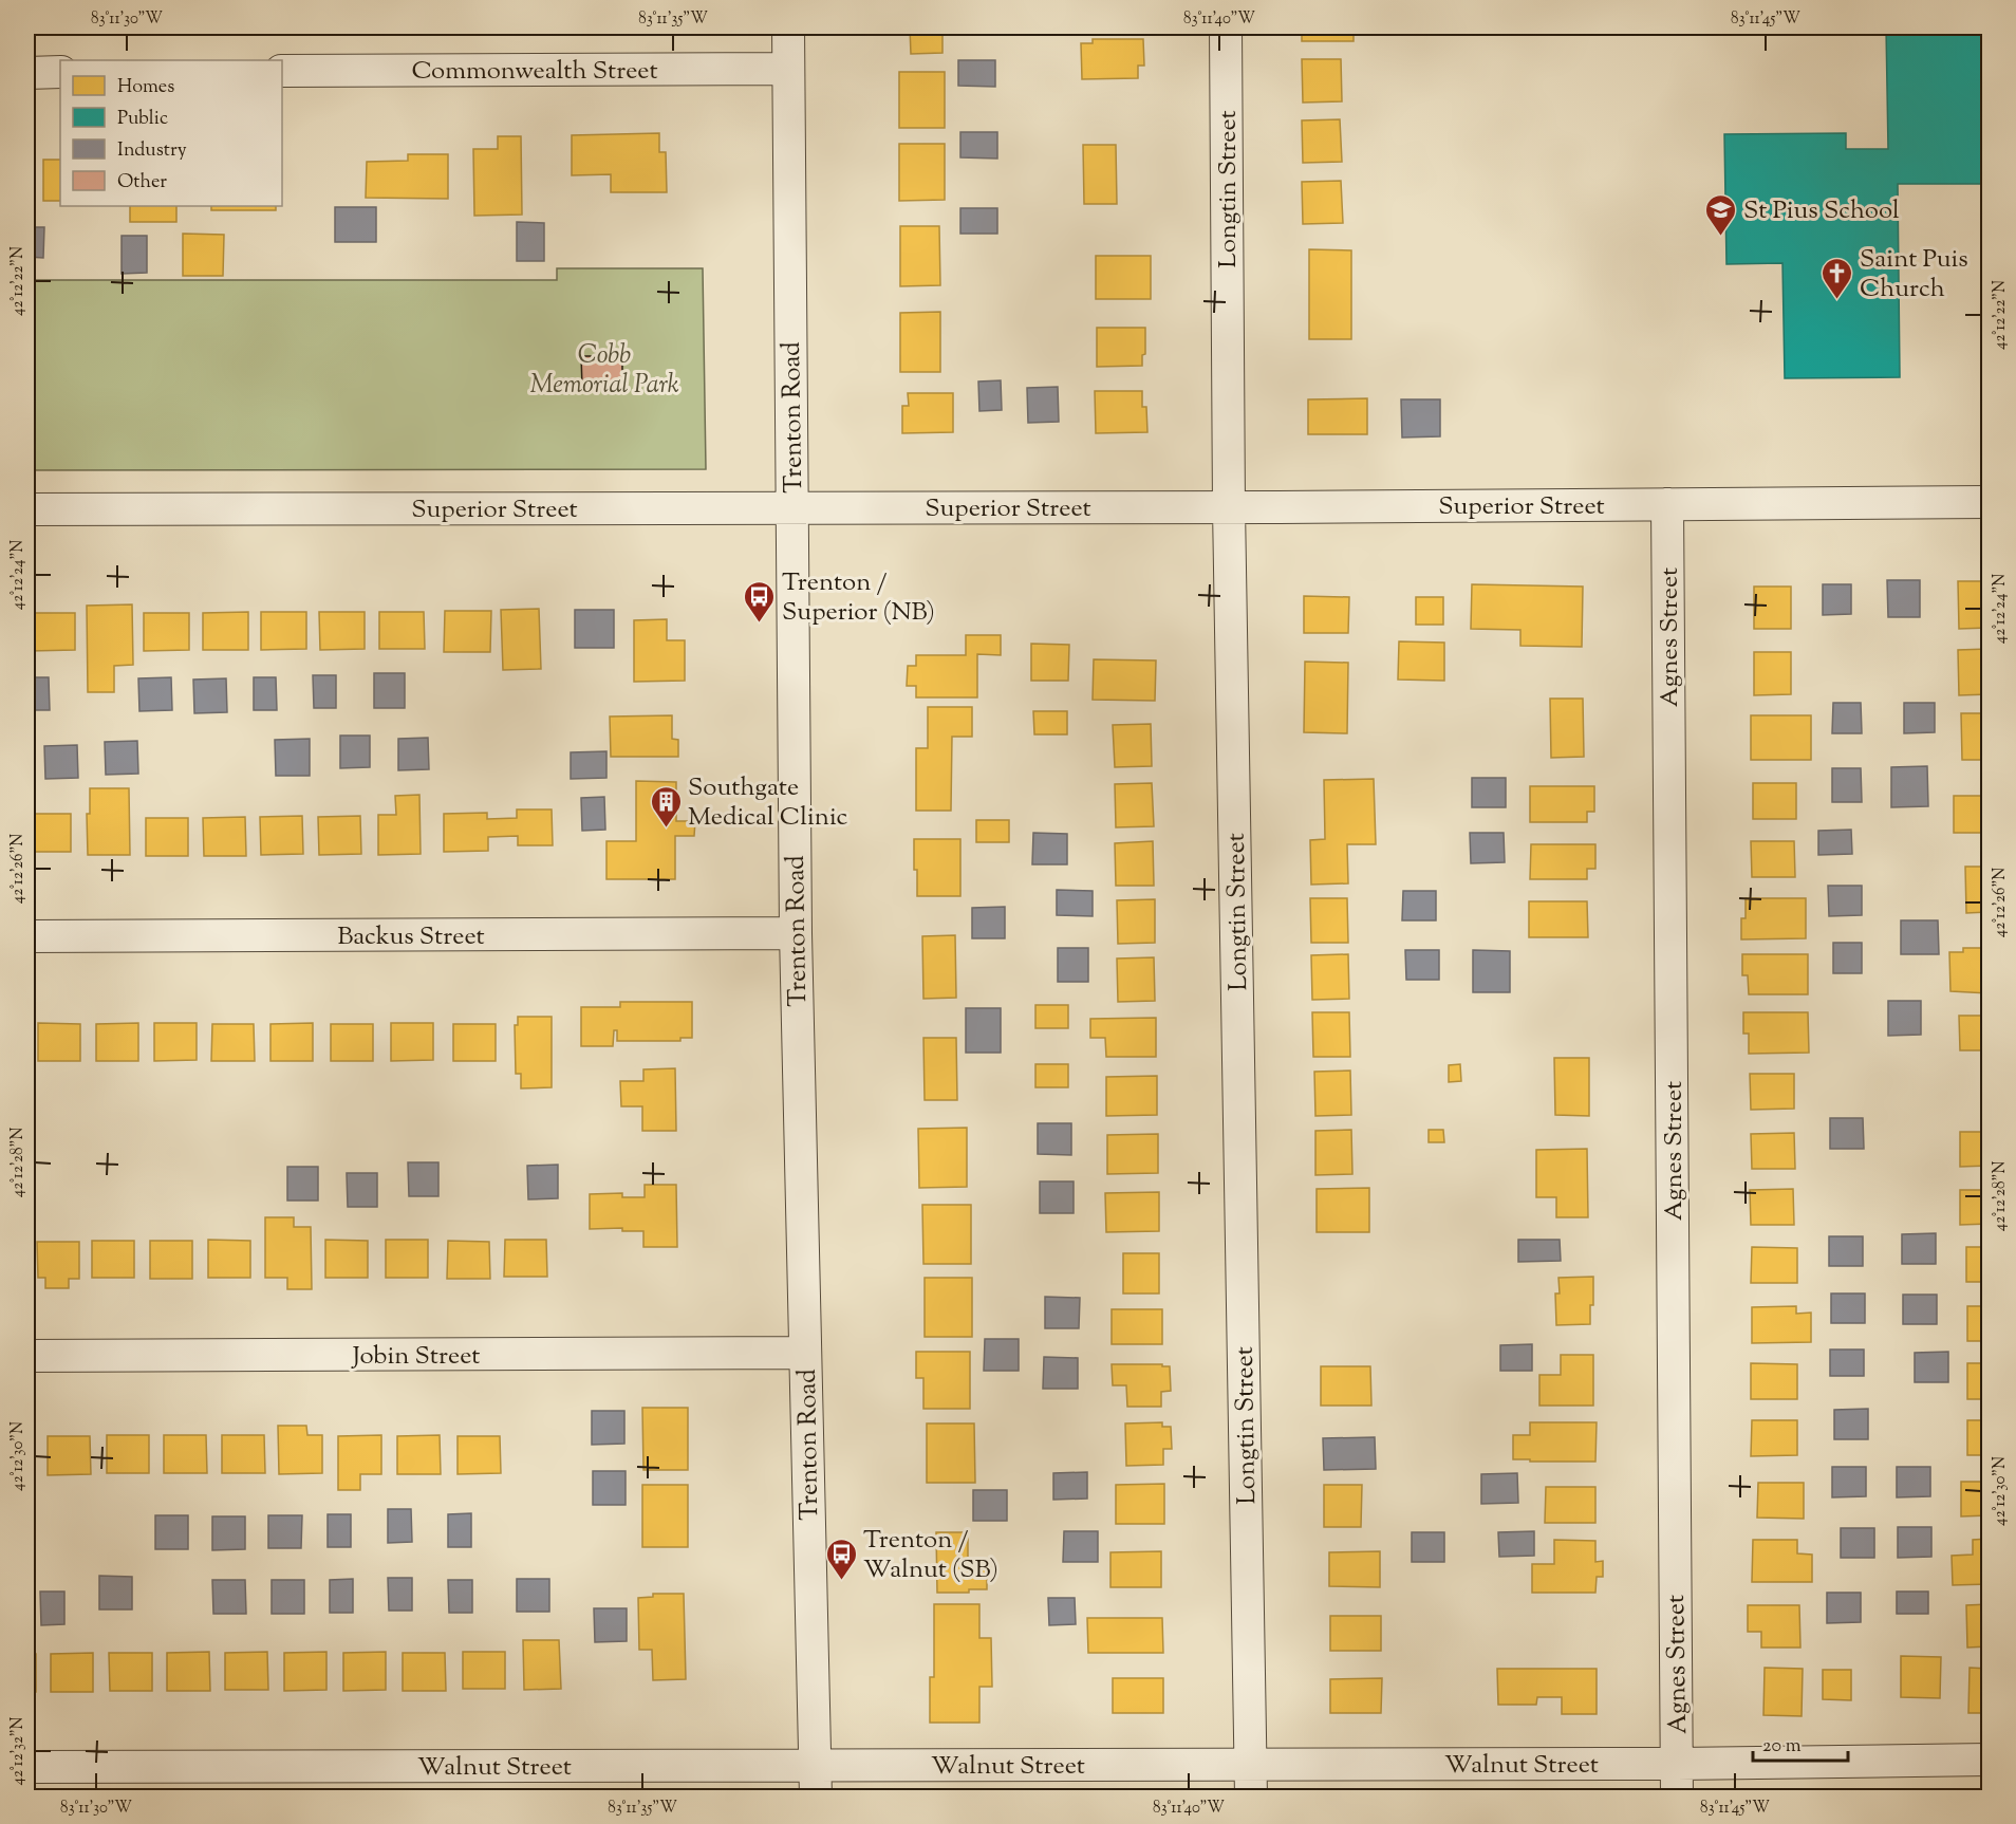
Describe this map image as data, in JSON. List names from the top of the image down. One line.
{"streets":{"street":["Commonwealth Street","Longtin Street","Trenton Road","Superior Street","Agnes Street","Backus Street","Jobin Street","Walnut Street"]},"crossings":[["Commonwealth Street","Trenton Road"],["Longtin Street","Superior Street"],["Longtin Street","Walnut Street"],["Trenton Road","Superior Street"],["Trenton Road","Backus Street"],["Trenton Road","Jobin Street"],["Trenton Road","Walnut Street"],["Superior Street","Agnes Street"],["Agnes Street","Walnut Street"]],"parks":["Cobb Memorial Park"],"places":{"school or university":["St Pius School"],"church":["Saint Puis Church"],"bus stop":["Trenton / Superior (NB)","Trenton / Walnut (SB)"],"building":["Southgate Medical Clinic"]},"legend":["Homes","Public","Industry","Other"],"scale_bar":"20 m","coordinates":["83°11'30\"W","83°11'35\"W","83°11'40\"W","83°11'45\"W","42°12'22\"N","42°12'24\"N","42°12'26\"N","42°12'28\"N","42°12'30\"N","42°12'32\"N"]}
